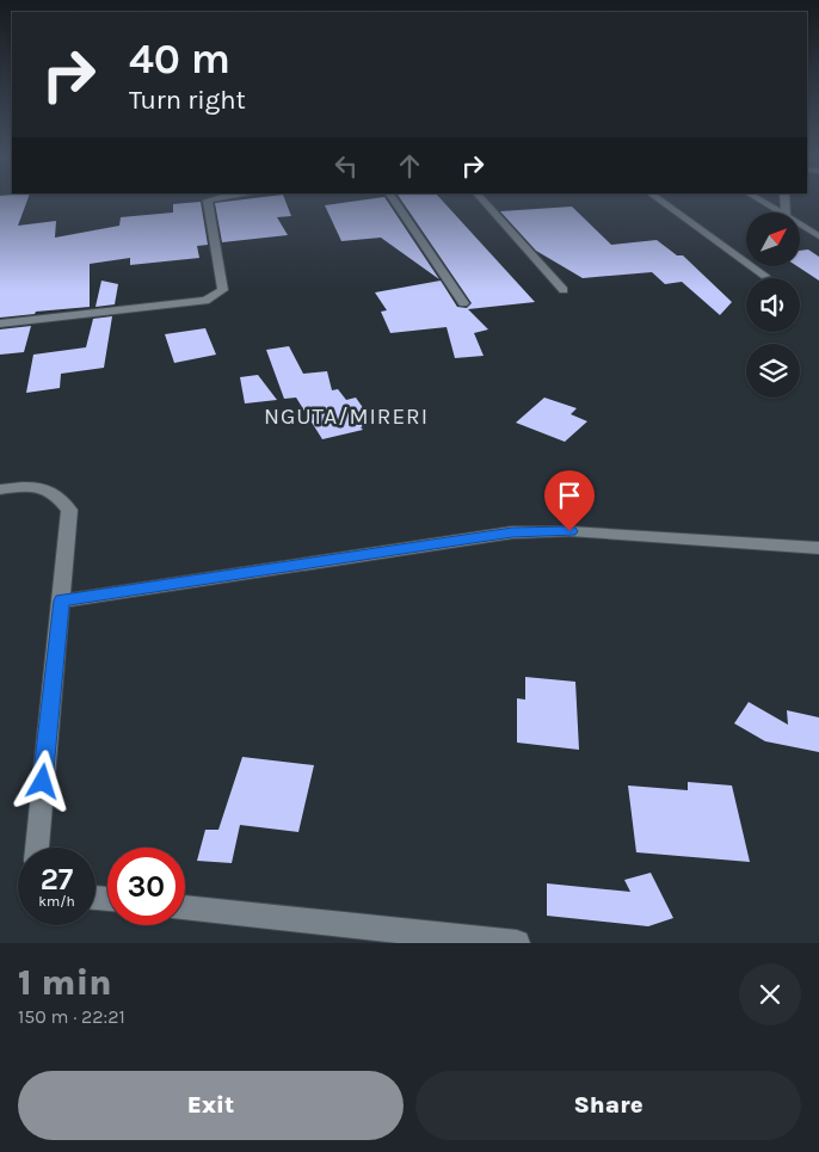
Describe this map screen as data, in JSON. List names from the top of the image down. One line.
{"districts":["NGUTA/MIRERI"],"north":"top right","page":{"turn":["40 m","Turn right"],"speed":"27 km/h","limit":"30","heading":["1 min","150 m · 22:21"],"buttons":["Exit","Share"]}}
